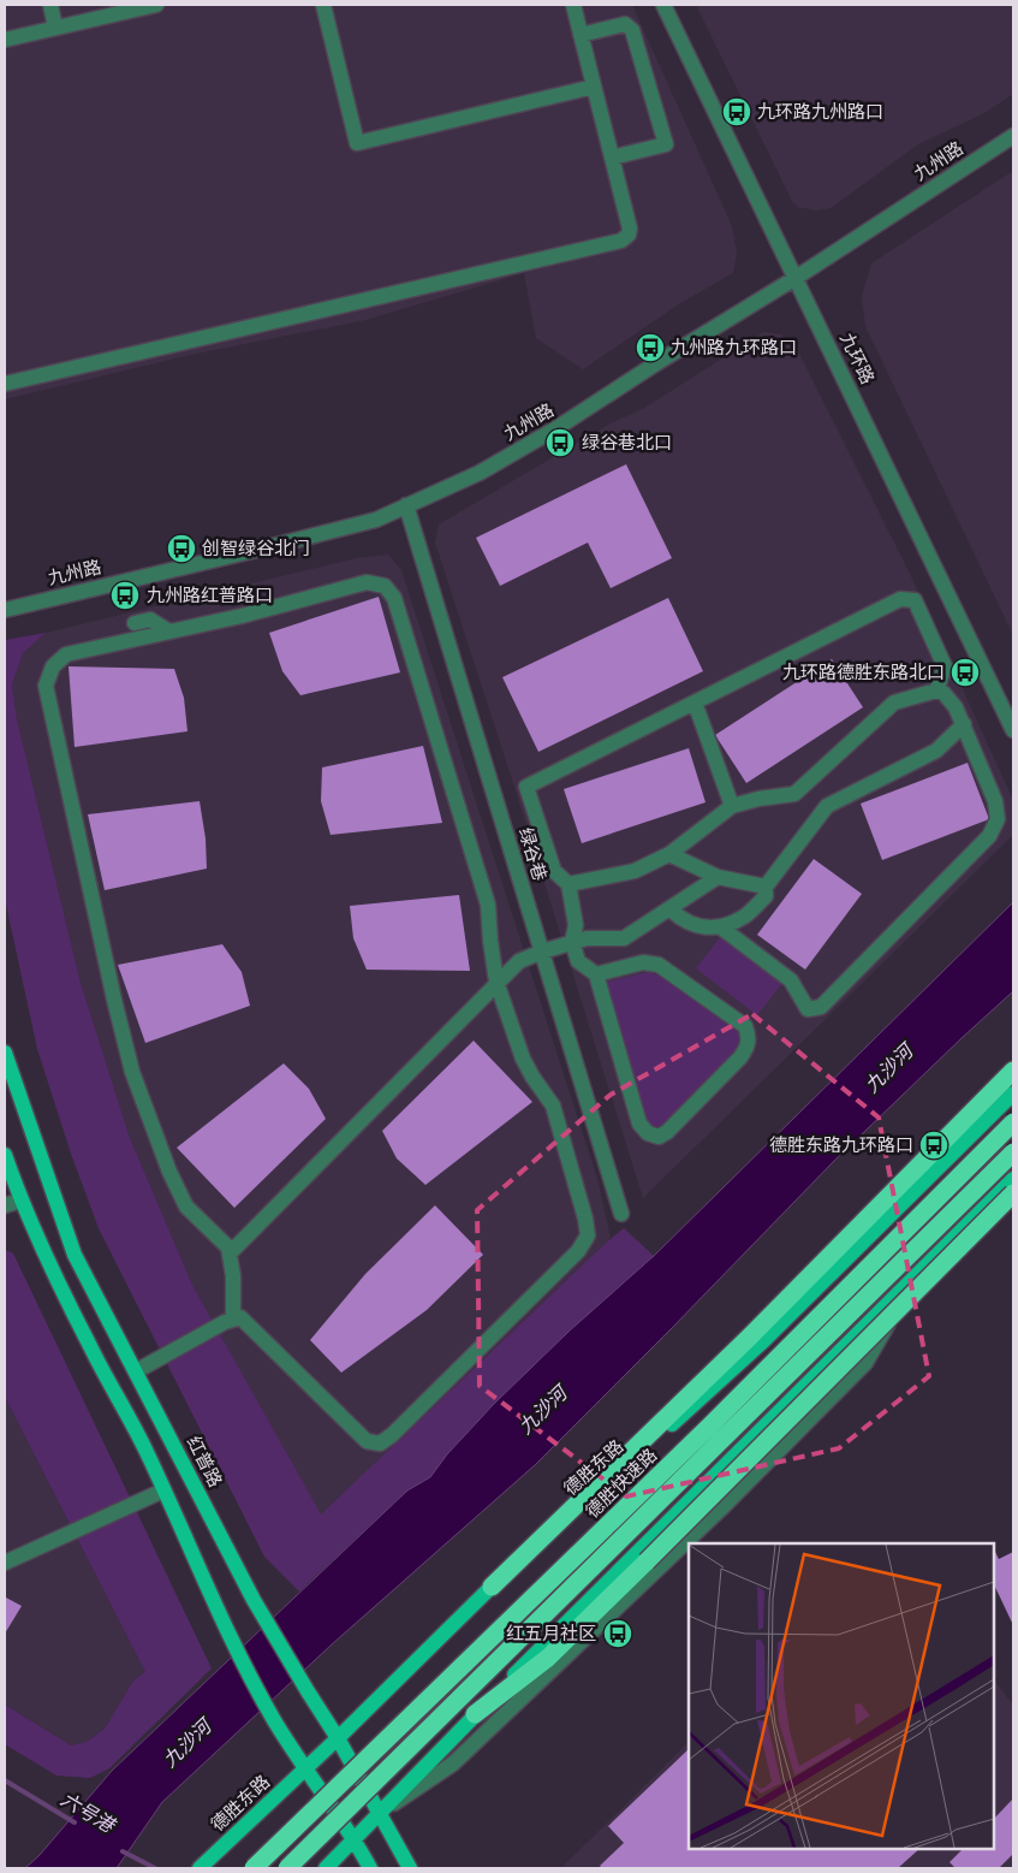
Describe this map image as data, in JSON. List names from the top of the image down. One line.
{"streets":{"highway":["德胜快速路"],"main road":["红普路","德胜东路"],"street":["九州路","九环路","绿谷巷"]},"crossings":[["九州路","九环路"],["九州路","绿谷巷"],["红普路","德胜东路"]],"water":["九沙河","六号港"],"places":{"bus stop":["九环路九州路口","九州路九环路口","绿谷巷北口","创智绿谷北门","九州路红普路口","九环路德胜东路北口","德胜东路九环路口","红五月社区"]}}
